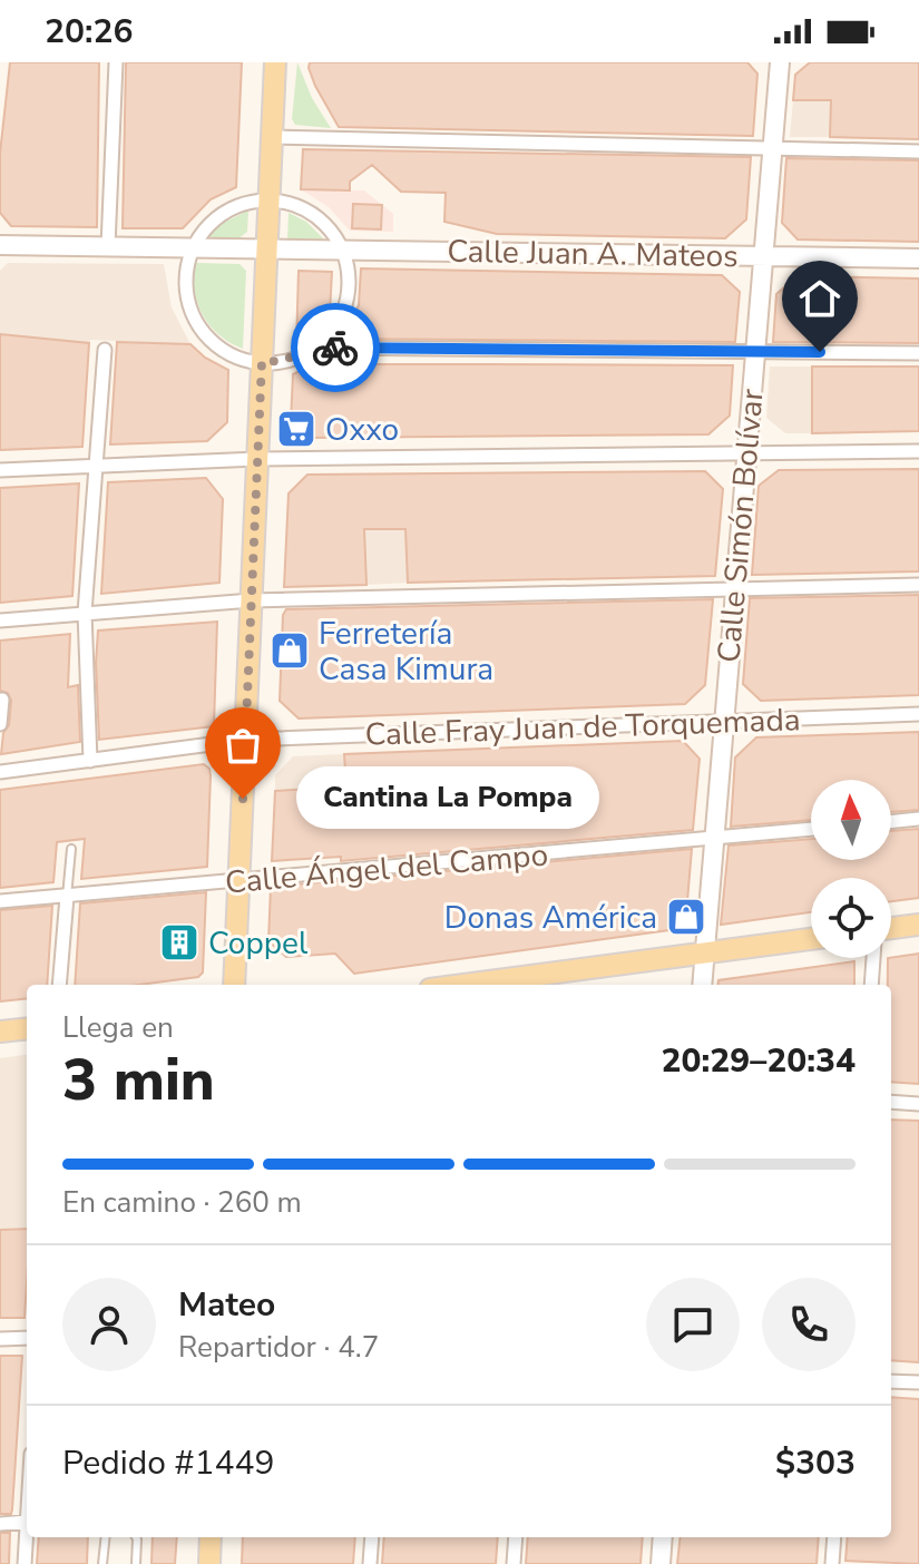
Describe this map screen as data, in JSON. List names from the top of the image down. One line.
{"streets":{"street":["Calle Juan A. Mateos","Calle Simón Bolívar","Calle Fray Juan de Torquemada","Calle Ángel del Campo"]},"crossings":[["Calle Juan A. Mateos","Calle Simón Bolívar"],["Calle Simón Bolívar","Calle Fray Juan de Torquemada"],["Calle Simón Bolívar","Calle Ángel del Campo"]],"places":{"supermarket":["Oxxo"],"shop":["Ferretería Casa Kimura","Donas América"],"other":["Cantina La Pompa"],"building":["Coppel"]},"north":"top","page":{"status":"20:26","bubble":"Cantina La Pompa","heading":["3 min","Llega en","20:29–20:34"],"panel":["Mateo","Repartidor · 4.7","Pedido #1449","$303"],"bar":"En camino · 260 m"}}
